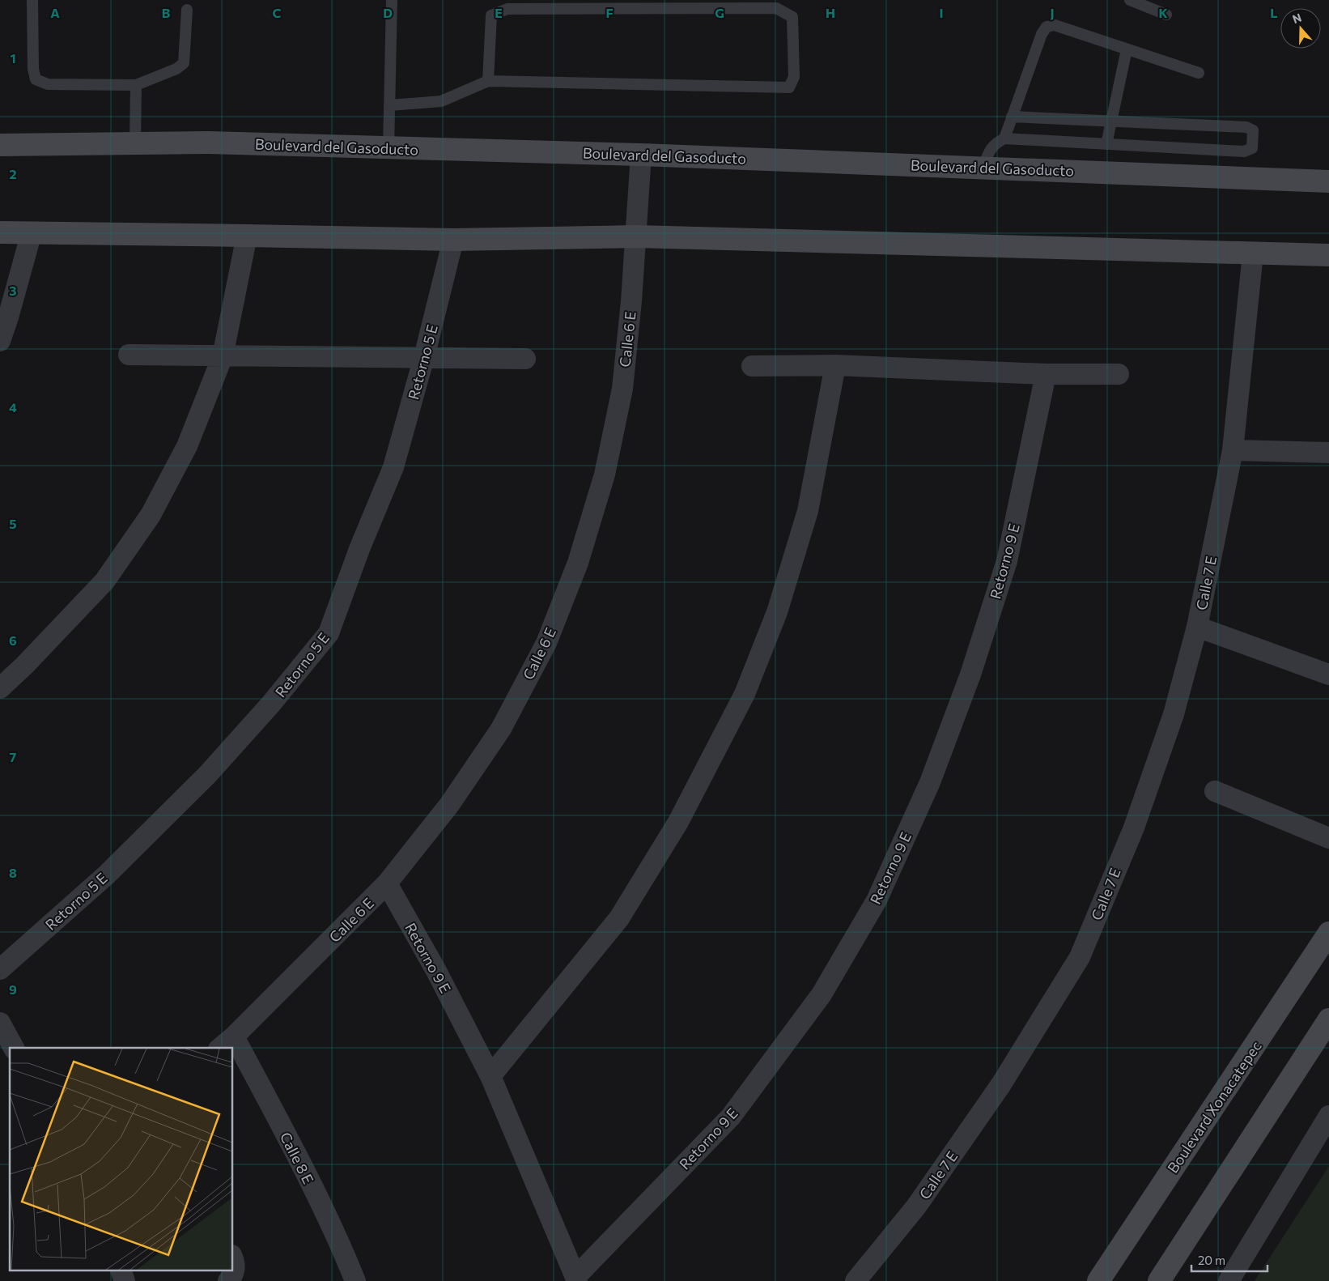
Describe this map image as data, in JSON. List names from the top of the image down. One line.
{"streets":{"street":["Boulevard del Gasoducto","Calle 6 E","Retorno 5 E","Retorno 9 E","Calle 7 E","Boulevard Xonacatepec","Calle 8 E"]},"crossings":[["Boulevard del Gasoducto","Calle 6 E"],["Calle 6 E","Retorno 9 E"]],"scale_bar":"20 m","north":"top","grid":{"columns":["A","B","C","D","E","F","G","H","I","J","K","L"],"rows":["1","2","3","4","5","6","7","8","9"]}}
